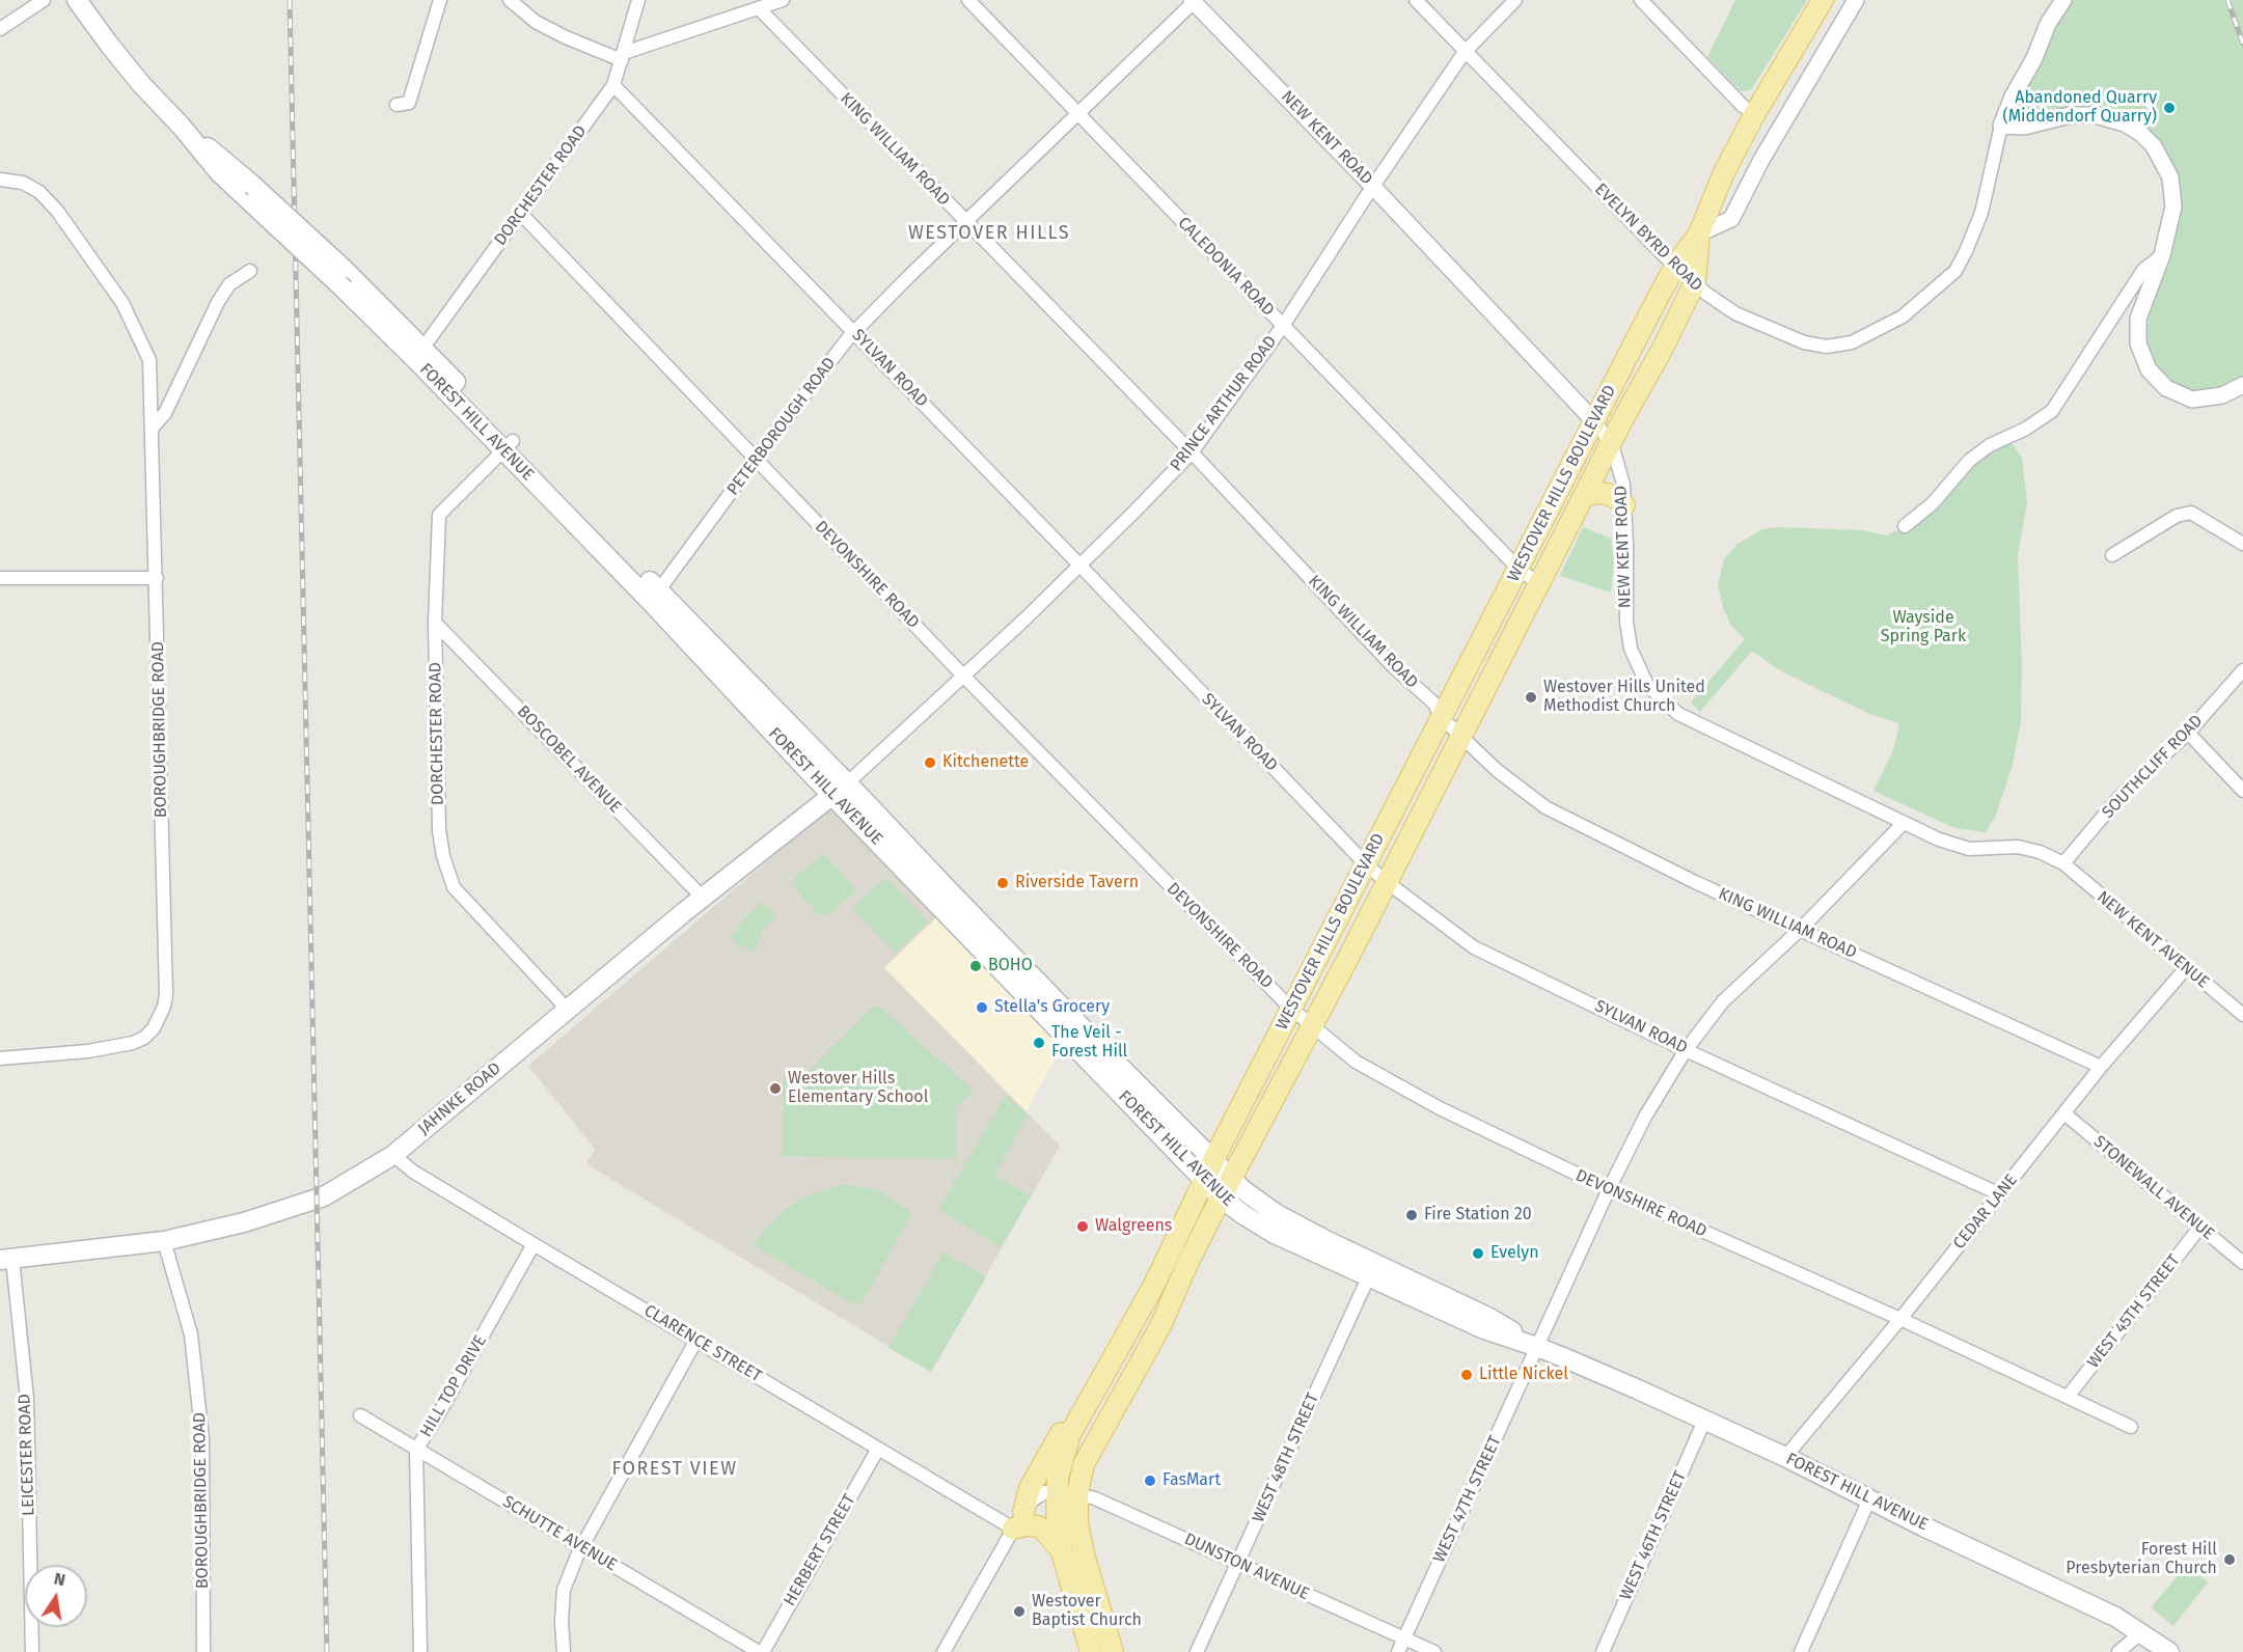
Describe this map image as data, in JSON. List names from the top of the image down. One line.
{"streets":{"main road":["FOREST HILL AVENUE","WESTOVER HILLS BOULEVARD","JAHNKE ROAD"],"street":["NEW KENT ROAD","KING WILLIAM ROAD","DORCHESTER ROAD","EVELYN BYRD ROAD","CALEDONIA ROAD","SYLVAN ROAD","PRINCE ARTHUR ROAD","PETERBOROUGH ROAD","DEVONSHIRE ROAD","BOROUGHBRIDGE ROAD","BOSCOBEL AVENUE","SOUTHCLIFF ROAD","NEW KENT AVENUE","STONEWALL AVENUE","CEDAR LANE","WEST 45TH STREET","CLARENCE STREET","HILL TOP DRIVE","LEICESTER ROAD","WEST 48TH STREET","WEST 47TH STREET","SCHUTTE AVENUE","WEST 46TH STREET","HERBERT STREET","DUNSTON AVENUE"]},"crossings":[["NEW KENT ROAD","PRINCE ARTHUR ROAD"],["NEW KENT ROAD","PETERBOROUGH ROAD"],["NEW KENT ROAD","WESTOVER HILLS BOULEVARD"],["NEW KENT ROAD","SOUTHCLIFF ROAD"],["NEW KENT ROAD","NEW KENT AVENUE"],["NEW KENT ROAD","WEST 47TH STREET"],["KING WILLIAM ROAD","PRINCE ARTHUR ROAD"],["KING WILLIAM ROAD","PETERBOROUGH ROAD"],["KING WILLIAM ROAD","WESTOVER HILLS BOULEVARD"],["KING WILLIAM ROAD","CEDAR LANE"],["KING WILLIAM ROAD","WEST 47TH STREET"],["DORCHESTER ROAD","SYLVAN ROAD"],["DORCHESTER ROAD","FOREST HILL AVENUE"],["DORCHESTER ROAD","DEVONSHIRE ROAD"],["DORCHESTER ROAD","BOSCOBEL AVENUE"],["DORCHESTER ROAD","JAHNKE ROAD"],["EVELYN BYRD ROAD","PRINCE ARTHUR ROAD"],["EVELYN BYRD ROAD","WESTOVER HILLS BOULEVARD"],["CALEDONIA ROAD","PRINCE ARTHUR ROAD"],["CALEDONIA ROAD","PETERBOROUGH ROAD"],["CALEDONIA ROAD","WESTOVER HILLS BOULEVARD"],["SYLVAN ROAD","PRINCE ARTHUR ROAD"],["SYLVAN ROAD","PETERBOROUGH ROAD"],["SYLVAN ROAD","WESTOVER HILLS BOULEVARD"],["SYLVAN ROAD","CEDAR LANE"],["SYLVAN ROAD","WEST 47TH STREET"],["PRINCE ARTHUR ROAD","FOREST HILL AVENUE"],["PRINCE ARTHUR ROAD","DEVONSHIRE ROAD"],["PRINCE ARTHUR ROAD","JAHNKE ROAD"],["FOREST HILL AVENUE","PETERBOROUGH ROAD"],["FOREST HILL AVENUE","WESTOVER HILLS BOULEVARD"],["FOREST HILL AVENUE","JAHNKE ROAD"],["FOREST HILL AVENUE","CEDAR LANE"],["FOREST HILL AVENUE","WEST 48TH STREET"],["FOREST HILL AVENUE","WEST 47TH STREET"],["FOREST HILL AVENUE","WEST 46TH STREET"],["PETERBOROUGH ROAD","DEVONSHIRE ROAD"],["WESTOVER HILLS BOULEVARD","DEVONSHIRE ROAD"],["WESTOVER HILLS BOULEVARD","DUNSTON AVENUE"],["DEVONSHIRE ROAD","CEDAR LANE"],["DEVONSHIRE ROAD","WEST 45TH STREET"],["DEVONSHIRE ROAD","WEST 47TH STREET"],["BOROUGHBRIDGE ROAD","JAHNKE ROAD"],["BOSCOBEL AVENUE","JAHNKE ROAD"],["SOUTHCLIFF ROAD","NEW KENT AVENUE"],["NEW KENT AVENUE","CEDAR LANE"],["JAHNKE ROAD","CLARENCE STREET"],["JAHNKE ROAD","LEICESTER ROAD"],["STONEWALL AVENUE","CEDAR LANE"],["STONEWALL AVENUE","WEST 45TH STREET"],["CLARENCE STREET","HILL TOP DRIVE"],["CLARENCE STREET","HERBERT STREET"],["HILL TOP DRIVE","SCHUTTE AVENUE"],["WEST 48TH STREET","DUNSTON AVENUE"],["WEST 47TH STREET","DUNSTON AVENUE"],["SCHUTTE AVENUE","HERBERT STREET"]],"districts":["WESTOVER HILLS","FOREST VIEW"],"parks":["Wayside Spring Park"],"places":["Abandoned Quarry (Middendorf Quarry)","Westover Hills United Methodist Church","Kitchenette","Riverside Tavern","BOHO","Stella's Grocery","The Veil - Forest Hill","Westover Hills Elementary School","Fire Station 20","Walgreens","Evelyn","Little Nickel","FasMart","Forest Hill Presbyterian Church","Westover Baptist Church"],"north":"top"}
